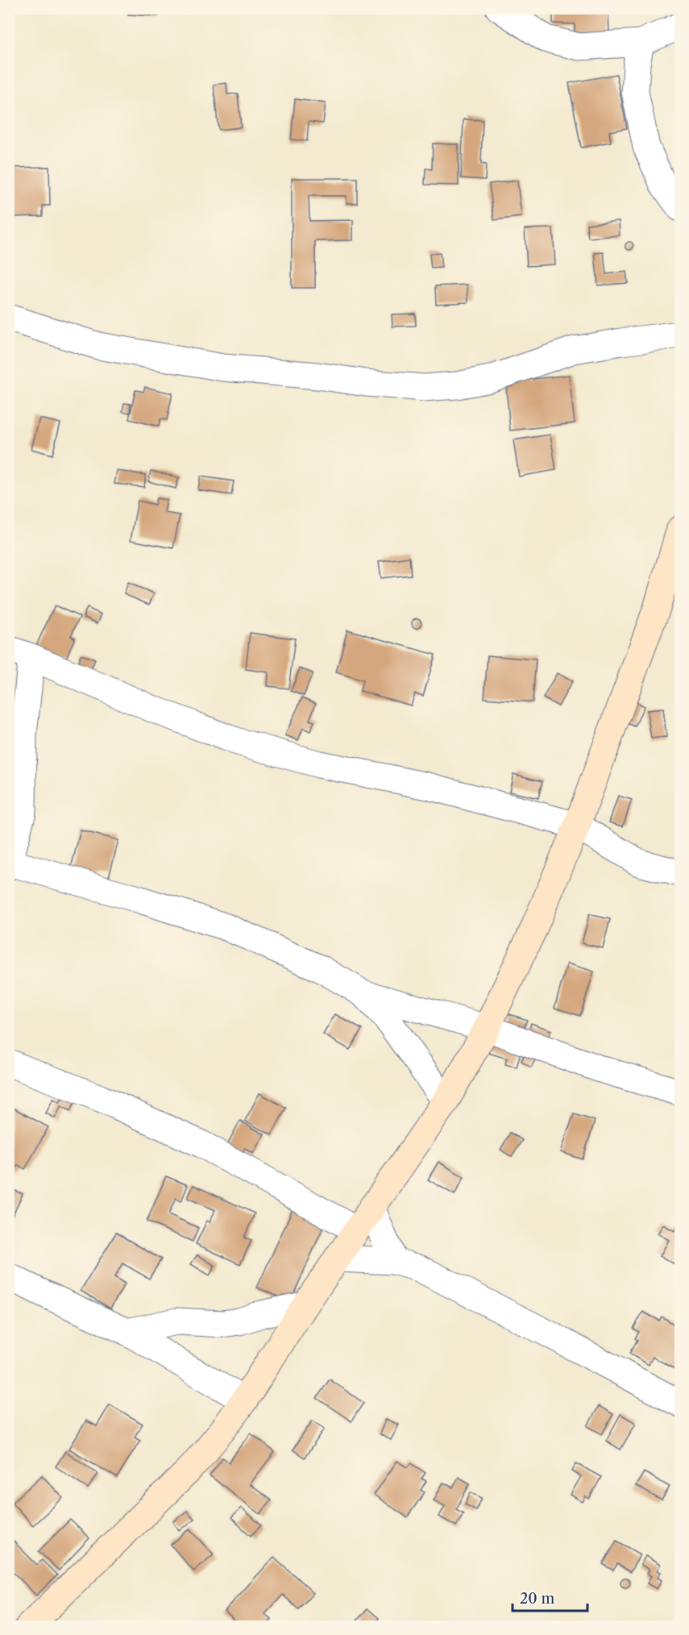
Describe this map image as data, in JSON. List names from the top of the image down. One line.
{"scale_bar":"20 m"}
